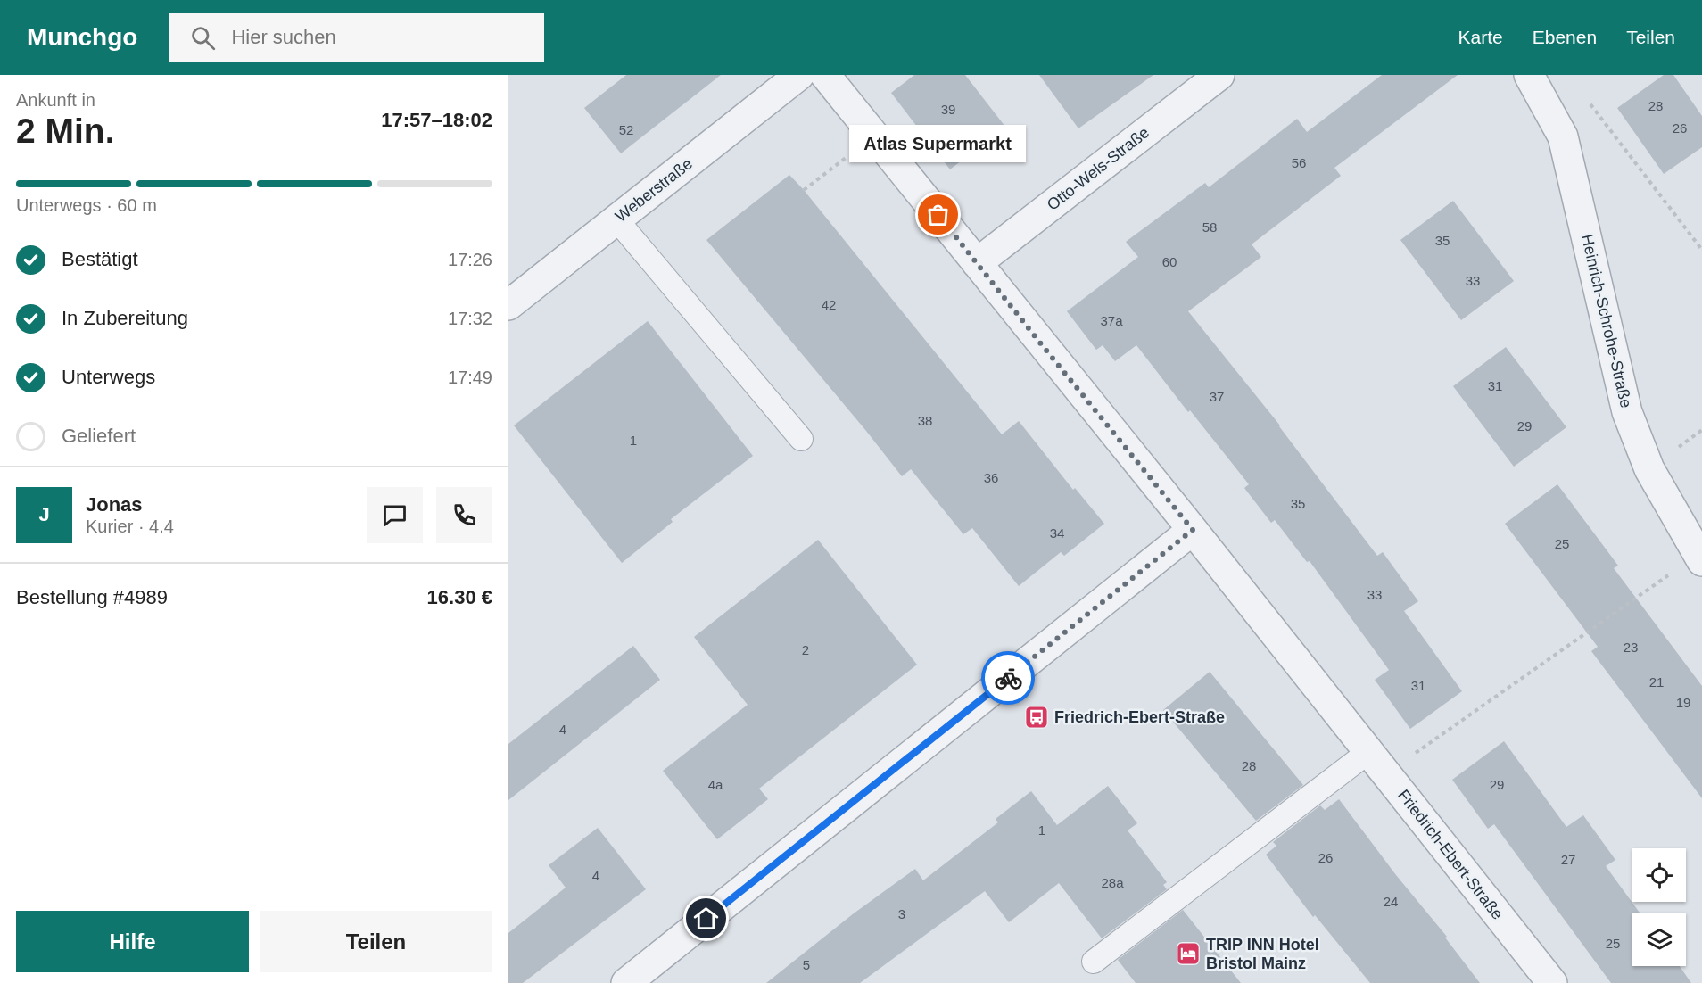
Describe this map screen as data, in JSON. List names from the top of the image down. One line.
{"streets":{"street":["Otto-Wels-Straße","Weberstraße","Heinrich-Schrohe-Straße","Friedrich-Ebert-Straße"]},"crossings":[["Otto-Wels-Straße","Friedrich-Ebert-Straße"]],"places":{"other":["Atlas Supermarkt"],"bus stop":["Friedrich-Ebert-Straße"],"hotel":["TRIP INN Hotel Bristol Mainz"]},"house_numbers":["28","39","26","52","56","58","35","60","33","42","37a","31","37","38","29","1","36","35","34","25","33","23","2","21","31","19","4","28","4a","29","1","26","27","4","28a","24","3","25","5"],"page":{"header":"Munchgo","search":"Hier suchen","nav":["Karte","Ebenen","Teilen"],"heading":["2 Min.","Ankunft in","17:57–18:02"],"panel":["Jonas","Kurier · 4.4","Bestellung #4989","16.30 €"],"bubble":"Atlas Supermarkt","bar":"Unterwegs · 60 m","list":[["Bestätigt","17:26"],["In Zubereitung","17:32"],["Unterwegs","17:49"],"Geliefert"],"round":"J","buttons":["Hilfe","Teilen"]}}
